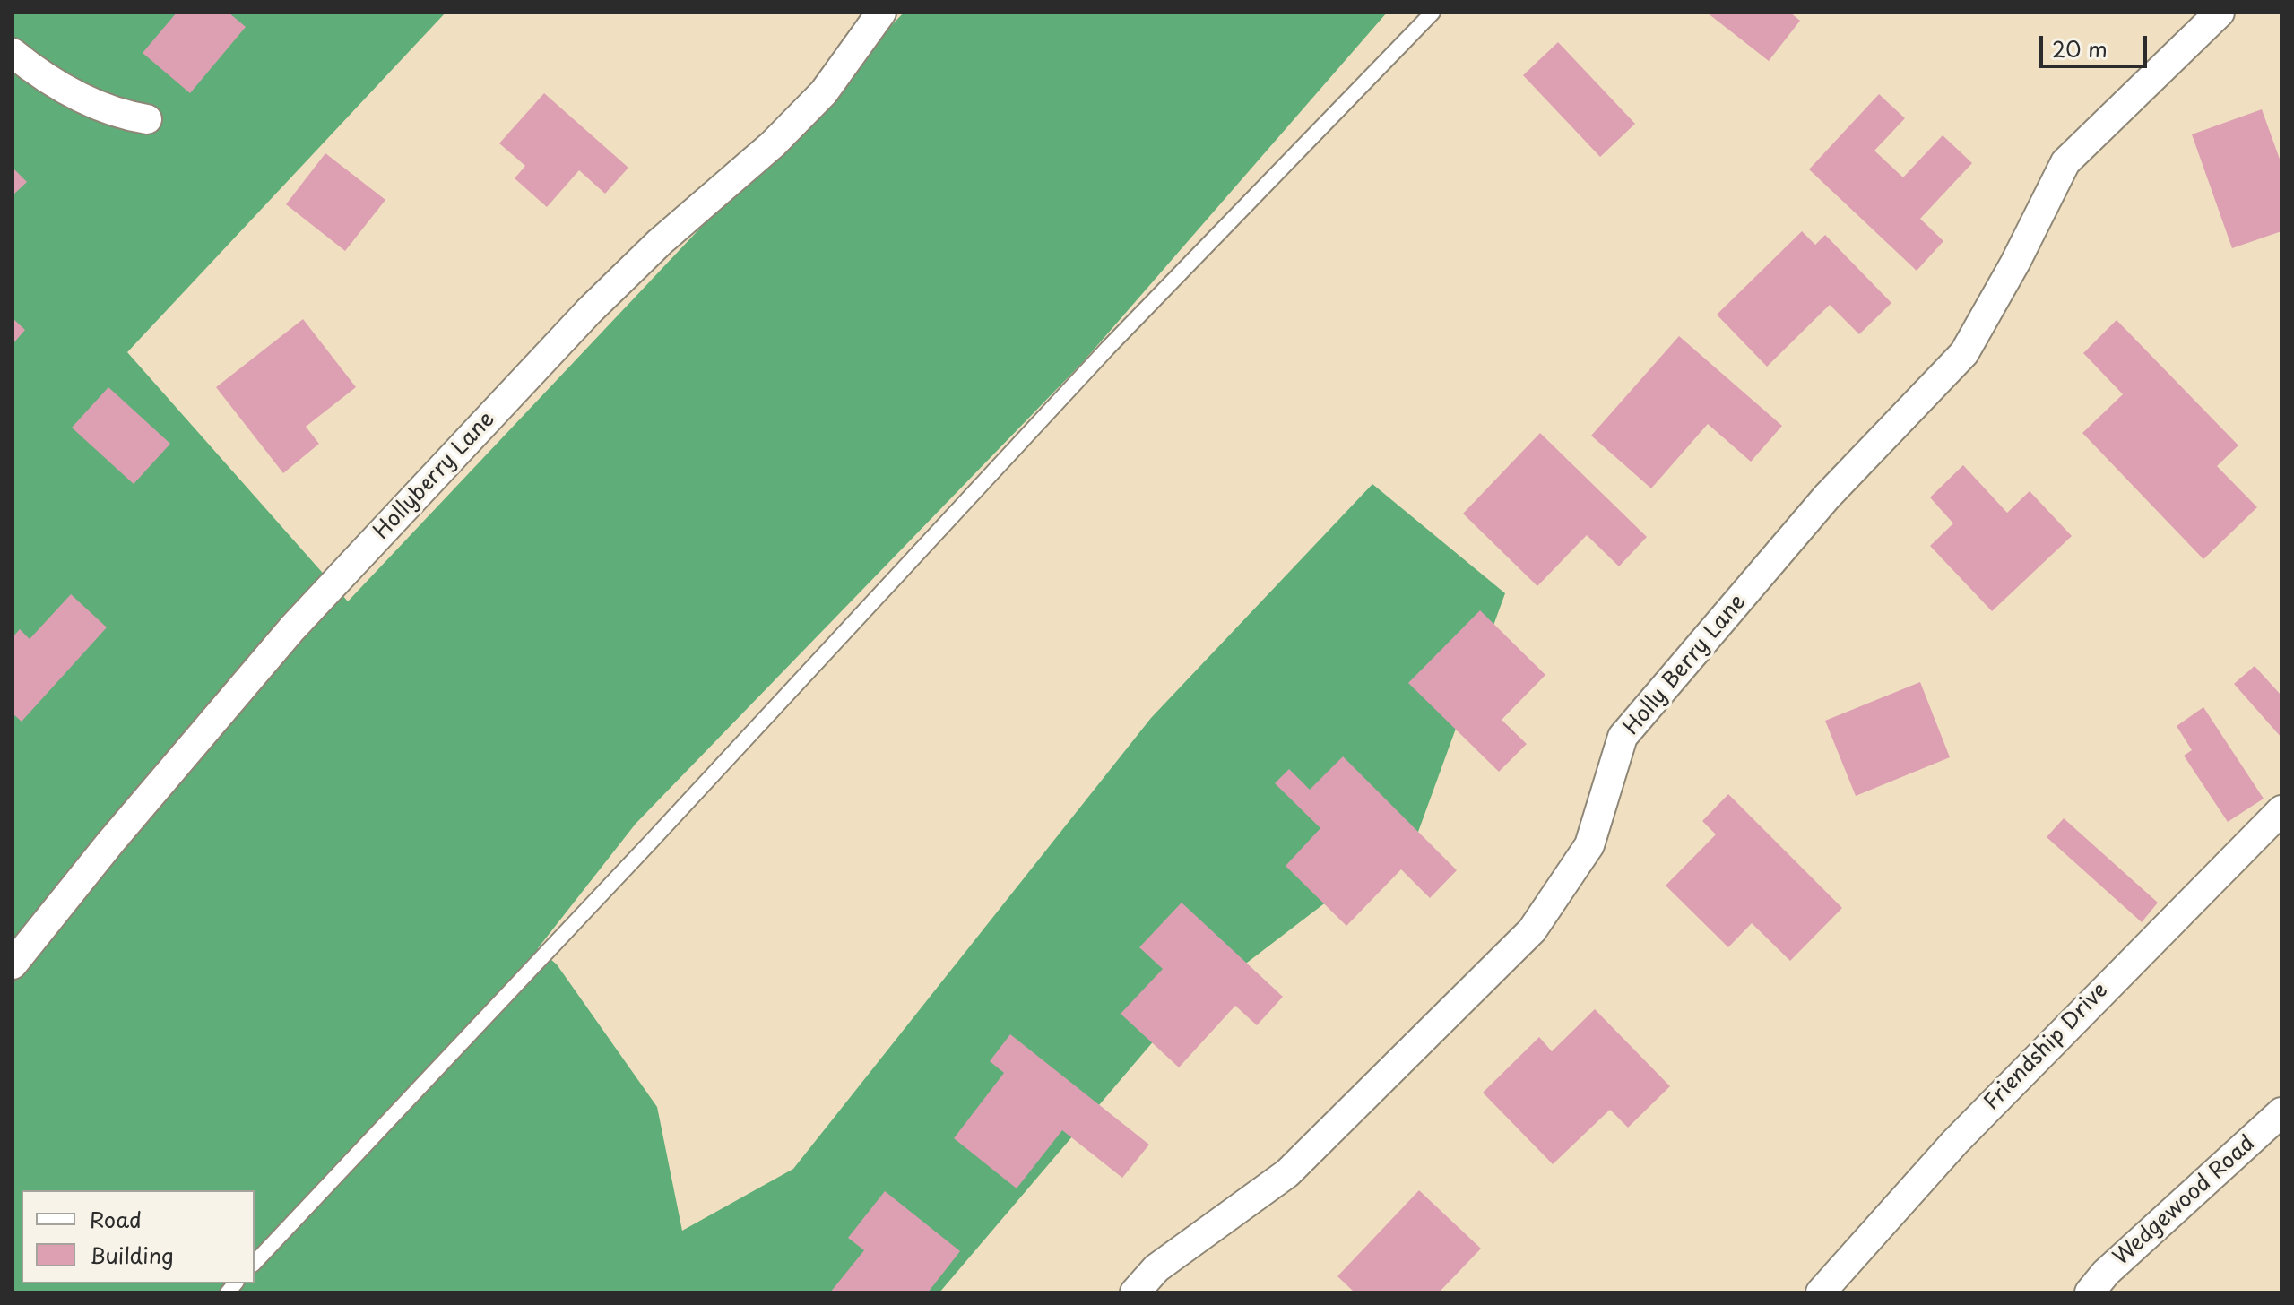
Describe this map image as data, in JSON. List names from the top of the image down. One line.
{"streets":{"street":["Hollyberry Lane","Holly Berry Lane","Friendship Drive","Wedgewood Road"]},"legend":["Road","Building"],"scale_bar":"20 m"}
